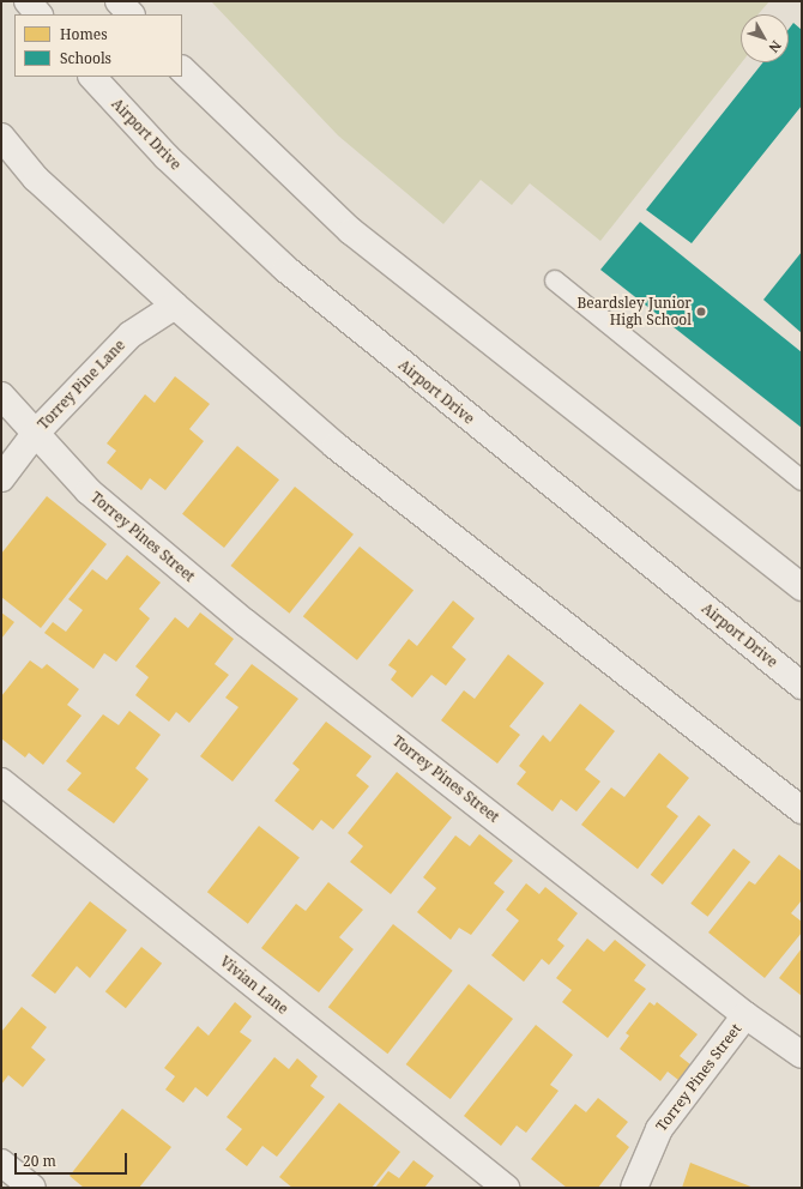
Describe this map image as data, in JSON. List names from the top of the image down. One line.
{"streets":{"street":["Airport Drive","Torrey Pine Lane","Torrey Pines Street","Vivian Lane"]},"crossings":[["Torrey Pine Lane","Torrey Pines Street"]],"places":["Beardsley Junior High School"],"legend":["Homes","Schools"],"scale_bar":"20 m","north":"bottom right"}
